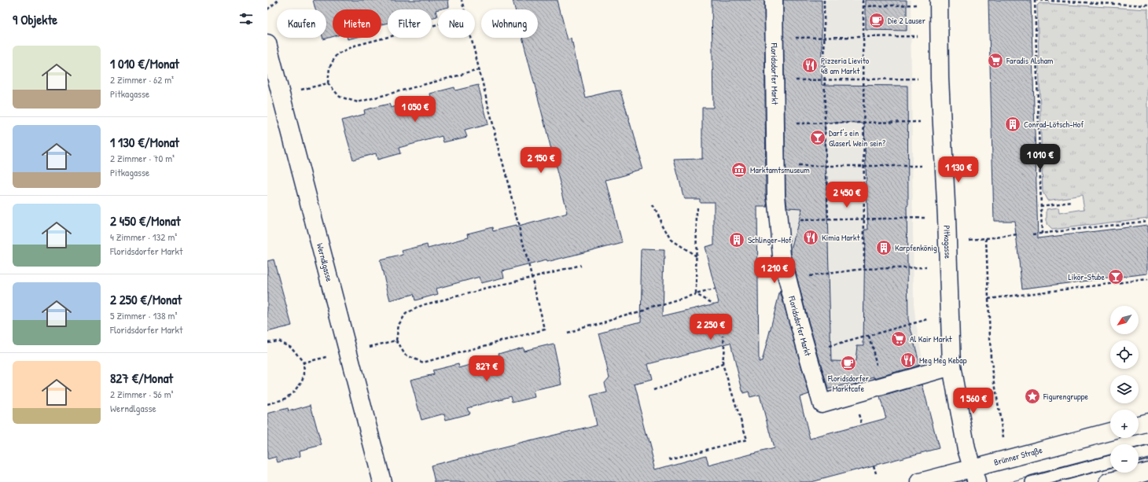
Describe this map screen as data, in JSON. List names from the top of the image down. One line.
{"streets":{"street":["Floridsdorfer Markt","Pitkagasse","Werndlgasse","Brünner Straße"]},"crossings":[["Floridsdorfer Markt","Pitkagasse"],["Pitkagasse","Brünner Straße"]],"places":{"cafe":["Die 2 Lauser","Floridsdorfer Marktcafe"],"supermarket":["Faradis Alsham","Al Kair Markt"],"restaurant":["Pizzeria Lievito 48 am Markt","Kimia Markt","Meg Meg Kebap"],"building":["Conrad-Lötsch-Hof","Schlinger-Hof","Karpfenkönig"],"bar":["Darf's ein Glaserl Wein sein?","Likör-Stube"],"museum":["Marktamtsmuseum"],"place":["Figurengruppe"]},"north":"bottom left","page":{"heading":"9 Objekte","chip":["Kaufen","Mieten","Filter","Neu","Wohnung"],"list":[{"name":"1 010 €/Monat","note":"2 Zimmer · 62 m² · Pitkagasse"},{"name":"1 130 €/Monat","note":"2 Zimmer · 70 m² · Pitkagasse"},{"name":"2 450 €/Monat","note":"4 Zimmer · 132 m² · Floridsdorfer Markt"},{"name":"2 250 €/Monat","note":"5 Zimmer · 138 m² · Floridsdorfer Markt"},{"name":"827 €/Monat","note":"2 Zimmer · 56 m² · Werndlgasse"}],"price":["1 050 €","1 010 €","2 150 €","1 130 €","2 450 €","1 210 €","2 250 €","827 €","1 560 €"],"map_buttons":["+","−"]}}
